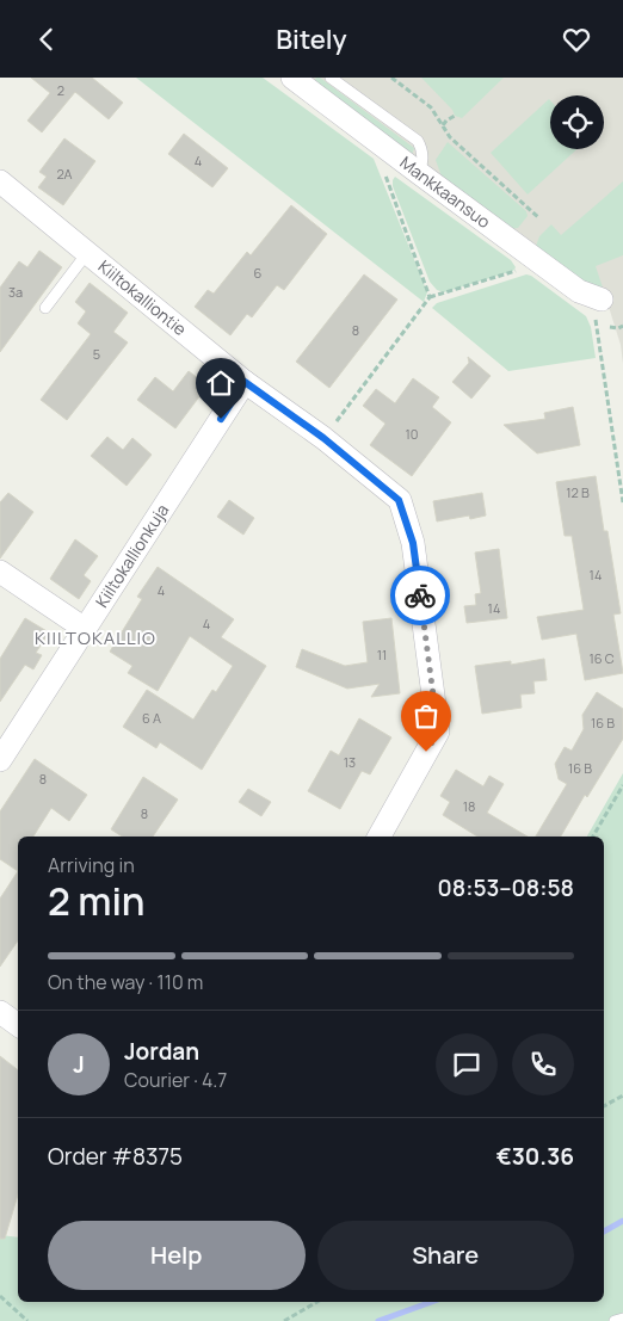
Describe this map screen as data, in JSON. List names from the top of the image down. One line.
{"streets":{"street":["Mankkaansuo","Kiiltokalliontie","Kiiltokallionkuja"]},"crossings":[["Kiiltokalliontie","Kiiltokallionkuja"]],"districts":["KIILTOKALLIO"],"house_numbers":["2","4","2A","6","3a","8","5","10","12 B","14","4","14","4","11","16 C","6 A","16 B","13","16 B","8","18","8"],"page":{"header":"Bitely","heading":["2 min","Arriving in","08:53–08:58"],"panel":["Jordan","Courier · 4.7","Order #8375","€30.36"],"bar":"On the way · 110 m","round":"J","buttons":["Help","Share"]}}
